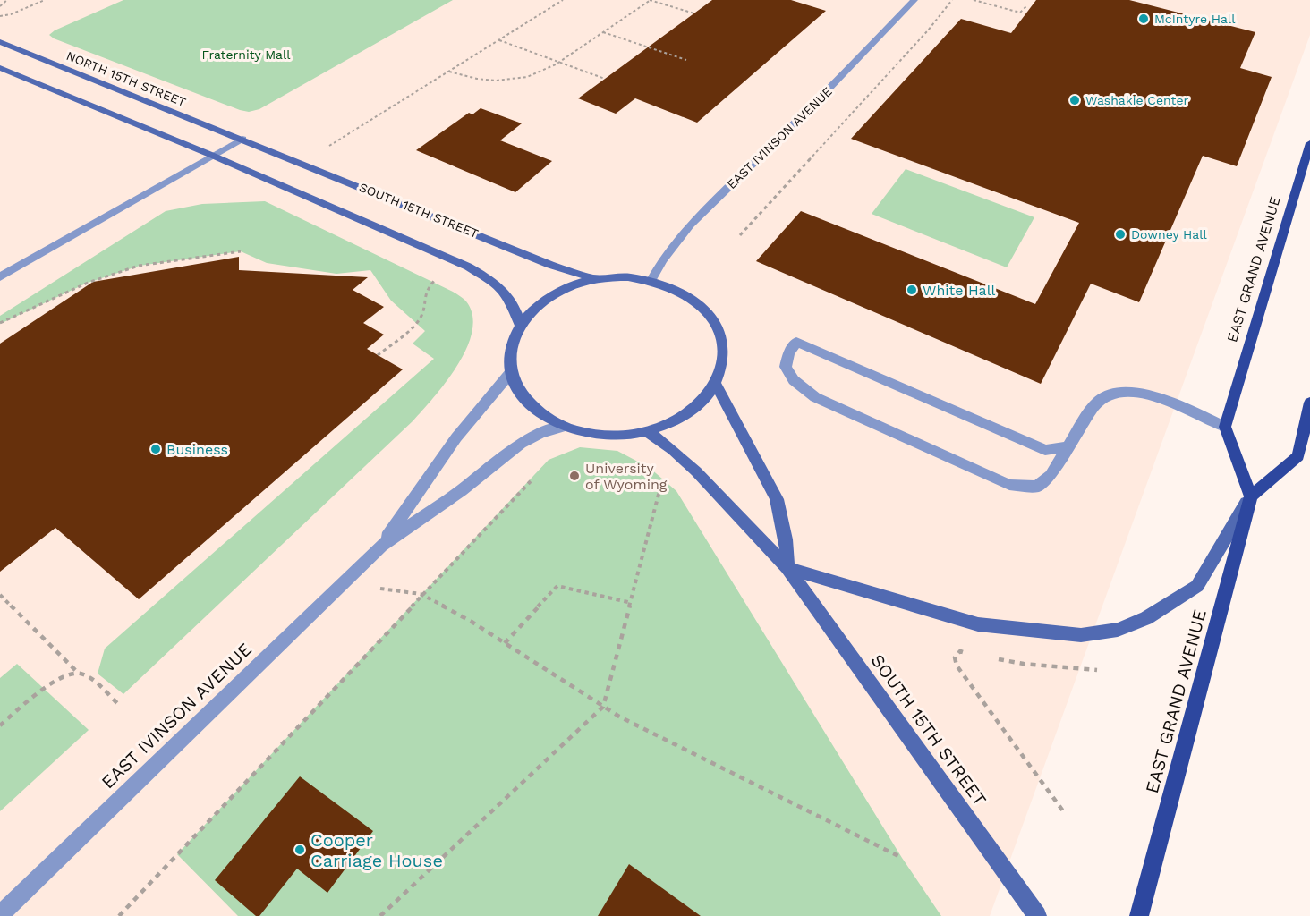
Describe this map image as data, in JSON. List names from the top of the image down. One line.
{"streets":{"main road":["NORTH 15TH STREET","SOUTH 15TH STREET","EAST GRAND AVENUE"],"street":["EAST IVINSON AVENUE"]},"crossings":[["NORTH 15TH STREET","SOUTH 15TH STREET"],["EAST IVINSON AVENUE","SOUTH 15TH STREET"]],"parks":["Fraternity Mall"],"places":["McIntyre Hall","Washakie Center","Downey Hall","White Hall","Business","University of Wyoming","Cooper Carriage House"]}
